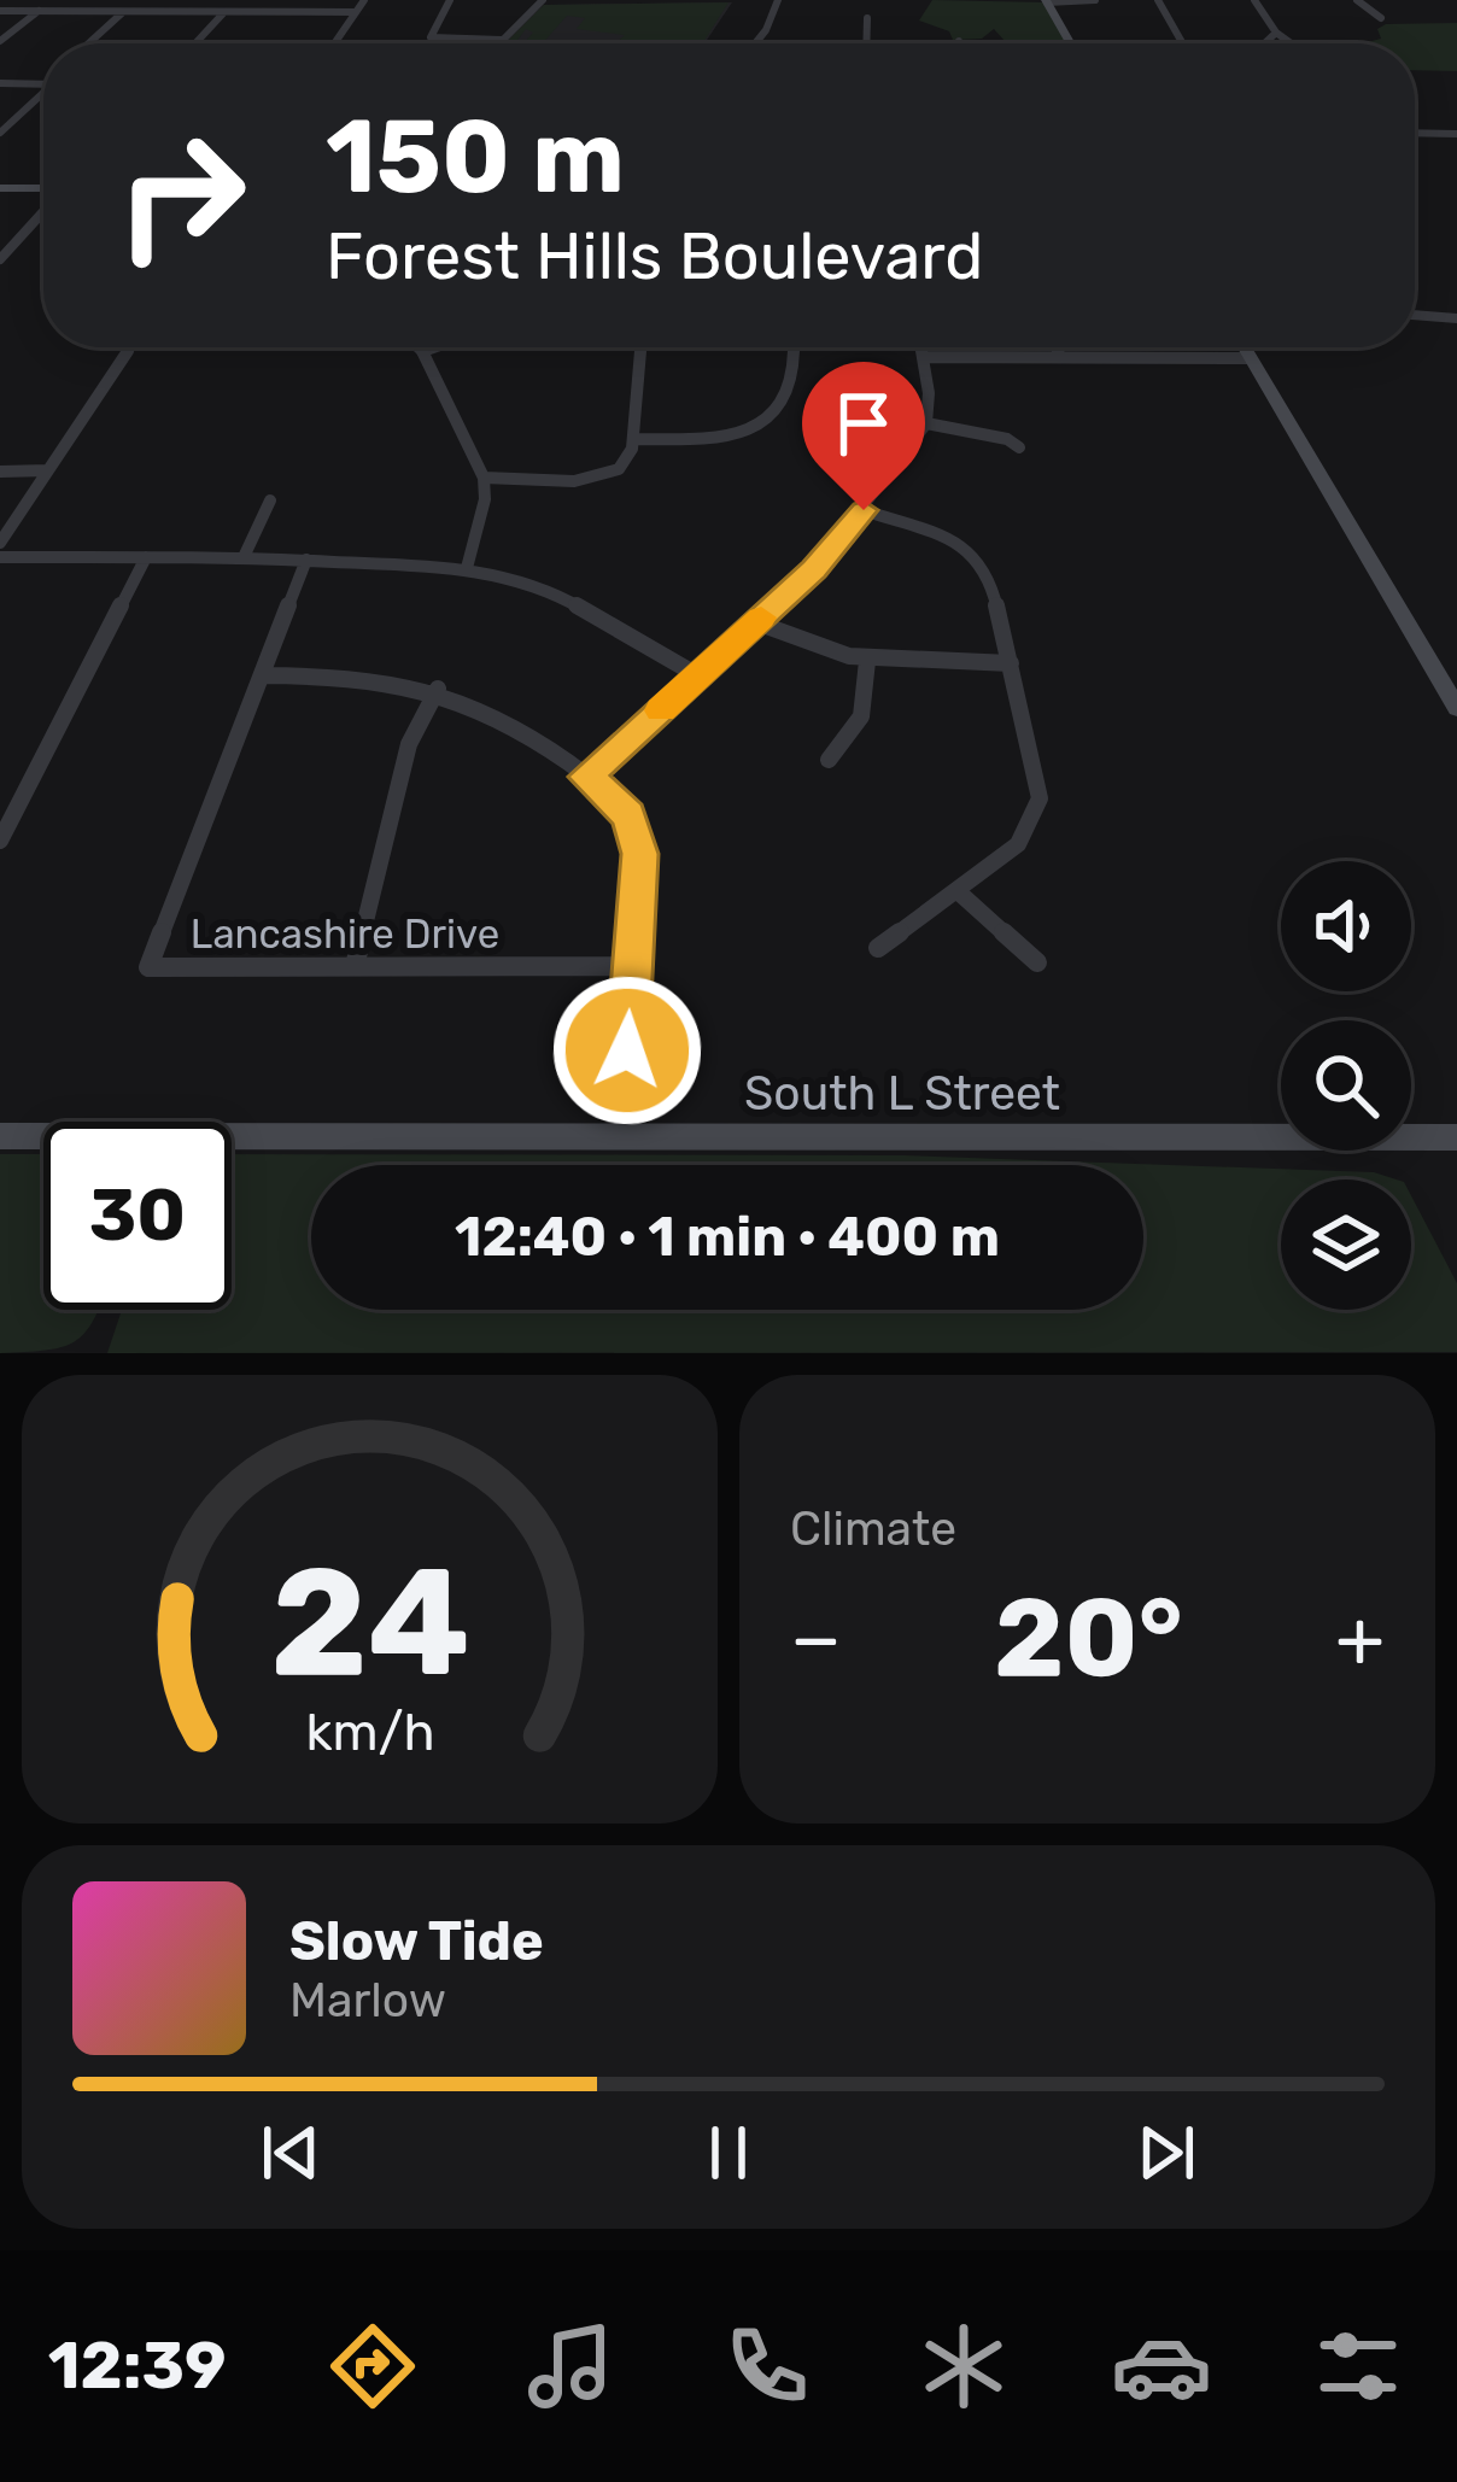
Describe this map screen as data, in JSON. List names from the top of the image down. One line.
{"streets":{"street":["Lancashire Drive","South L Street"]},"page":{"turn":["150 m","Forest Hills Boulevard"],"limit":"30","trip":"12:40 · 1 min · 400 m","tile":"Climate","heat":["−","20°","+"],"song":["Slow Tide","Marlow"],"tabs":"12:39","gauge":["24","km/h"]}}
